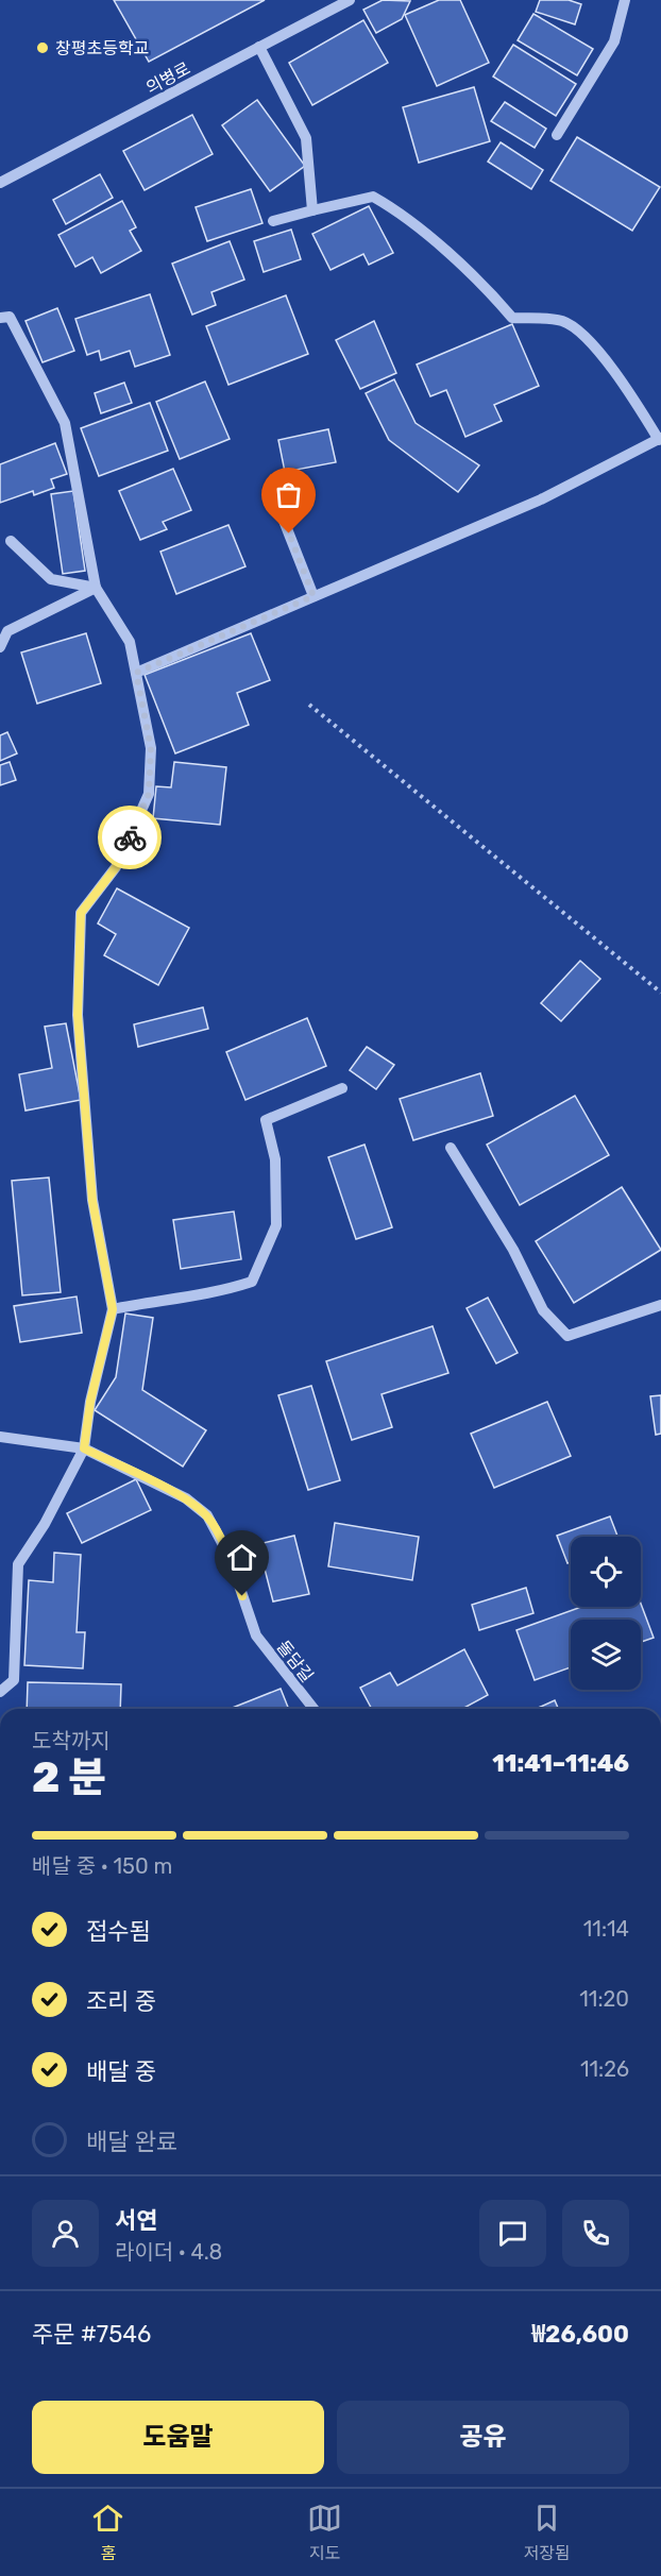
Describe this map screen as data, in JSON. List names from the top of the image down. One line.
{"streets":{"street":["의병로","돌담길"]},"places":["창평초등학교"],"page":{"heading":["2 분","도착까지","11:41–11:46"],"panel":["서연","라이더 · 4.8","주문 #7546","₩26,600"],"bar":"배달 중 · 150 m","list":[["접수됨","11:14"],["조리 중","11:20"],["배달 중","11:26"],"배달 완료"],"buttons":["도움말","공유"],"tabs":["홈","지도","저장됨"]}}
